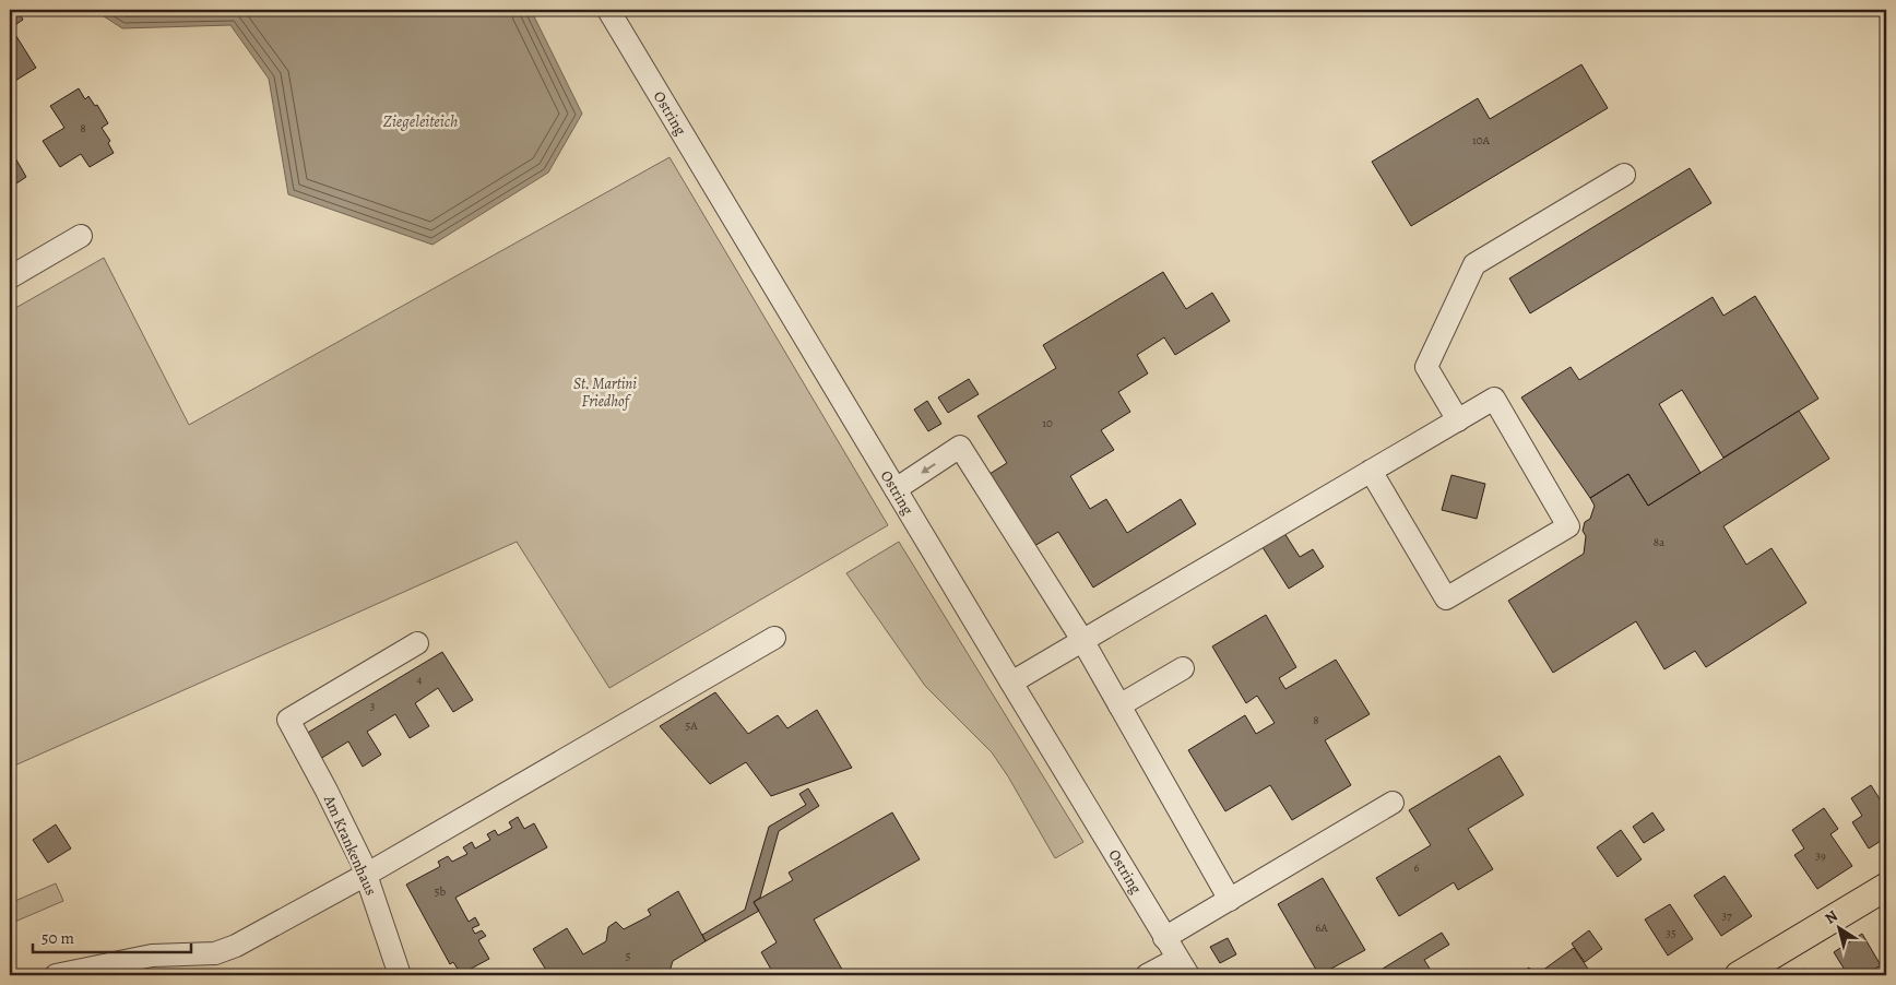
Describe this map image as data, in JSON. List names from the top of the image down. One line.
{"streets":{"street":["Ostring","Am Krankenhaus"]},"water":["Ziegeleiteich"],"parks":["St. Martini Friedhof"],"house_numbers":["8","10A","10","8a","4","3","8","5A","39","6","5b","37","6A","35","5"],"scale_bar":"50 m","north":"top left"}
